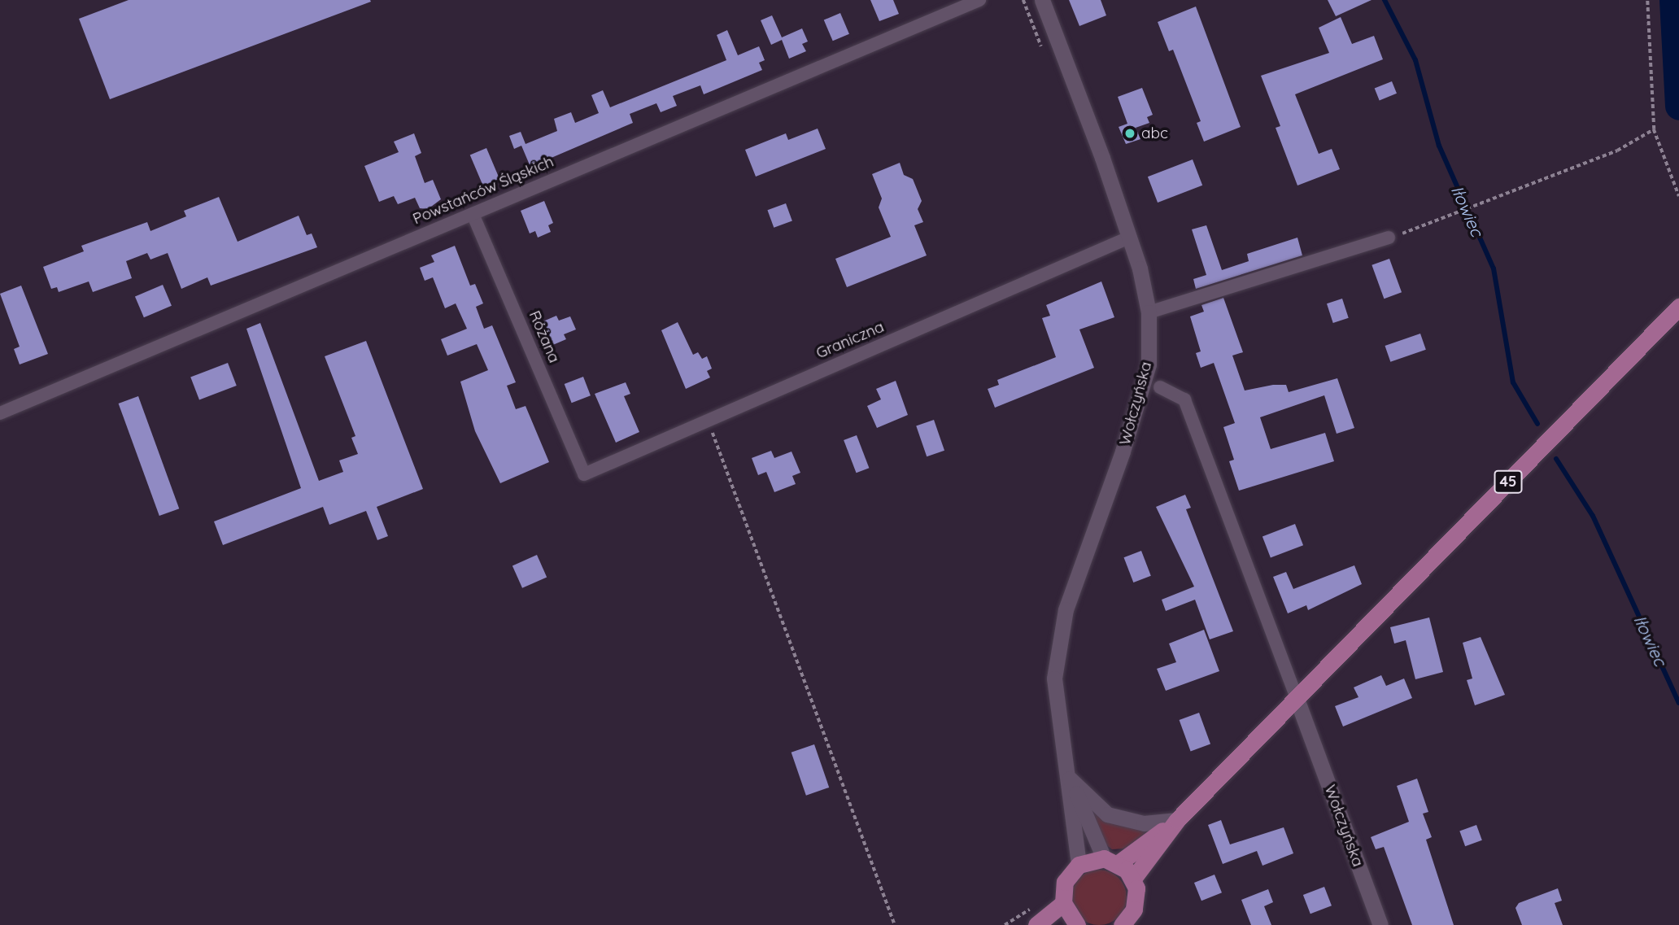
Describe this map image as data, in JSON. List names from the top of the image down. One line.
{"streets":{"main road":["45"],"street":["Powstańców Śląskich","Różana","Graniczna","Wołczyńska"]},"crossings":[["Powstańców Śląskich","Różana"],["Różana","Graniczna"],["Graniczna","Wołczyńska"],["Wołczyńska","45"]],"water":["Iłowiec"],"places":["abc"]}
